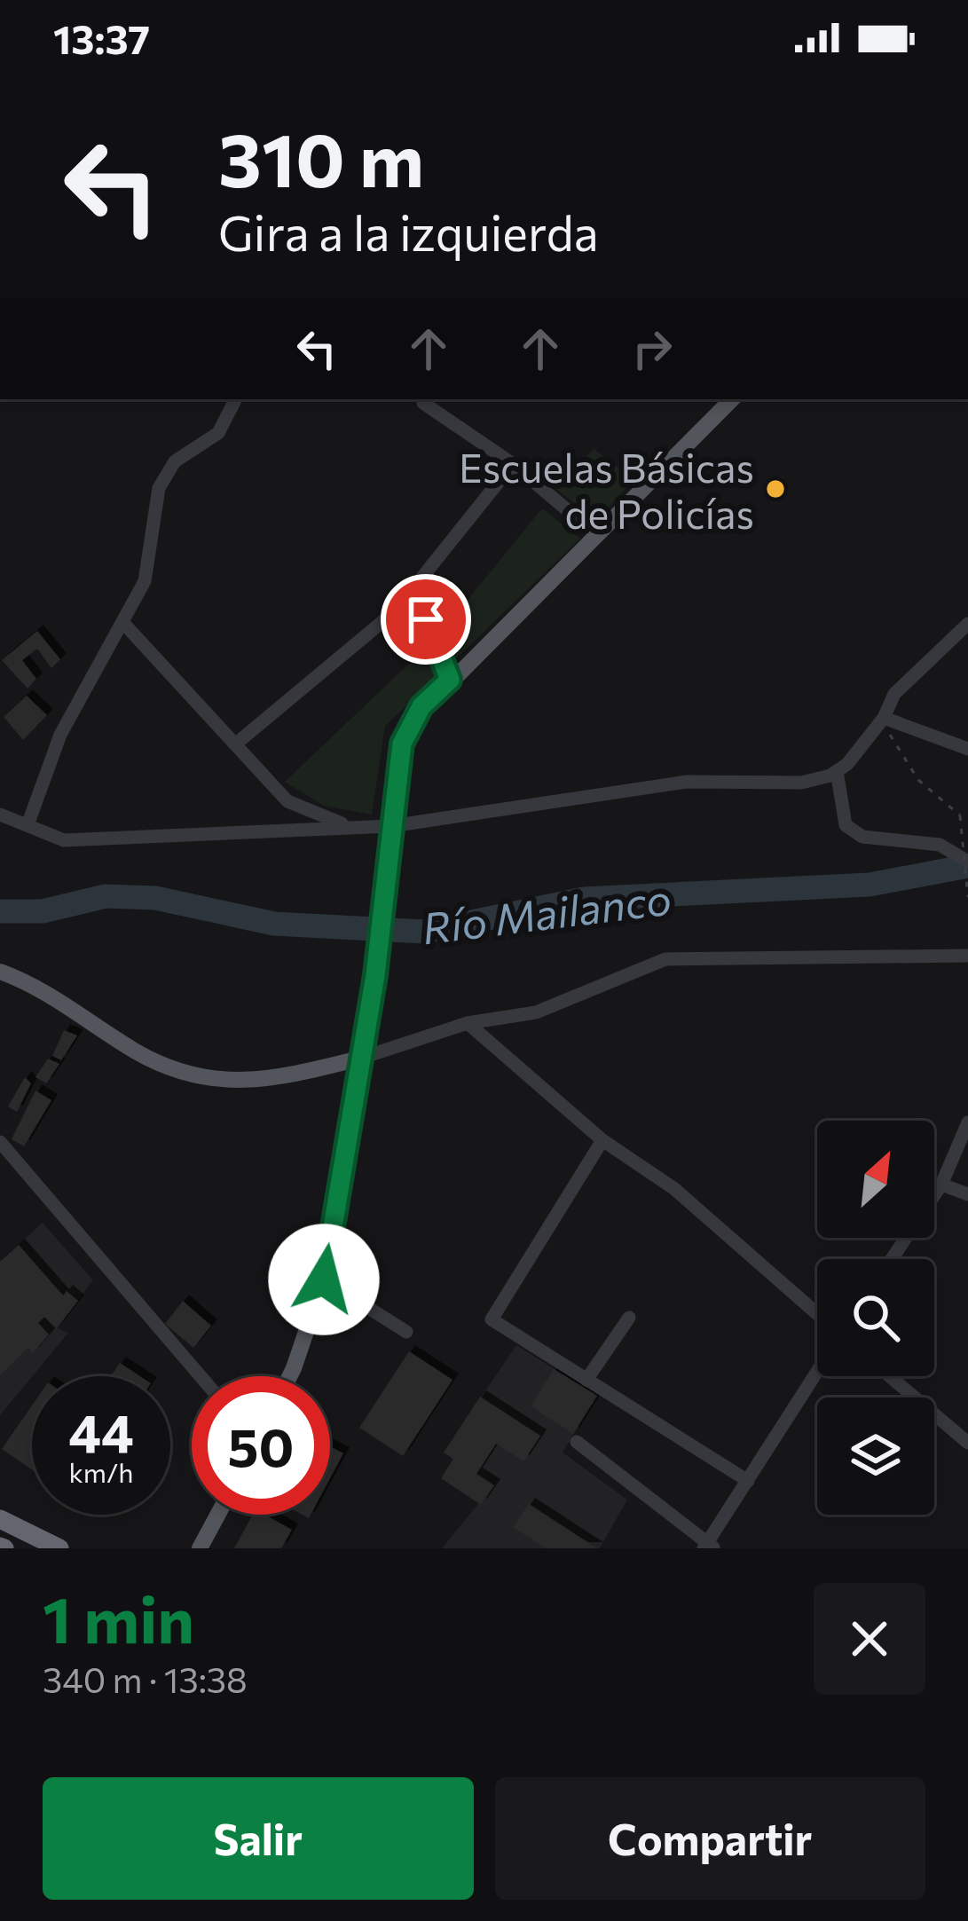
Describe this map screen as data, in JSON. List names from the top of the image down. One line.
{"water":["Río Mailanco"],"places":["Escuelas Básicas de Policías"],"north":"top right","page":{"status":"13:37","turn":["310 m","Gira a la izquierda"],"speed":"44 km/h","limit":"50","heading":["1 min","340 m · 13:38"],"buttons":["Salir","Compartir"]}}
